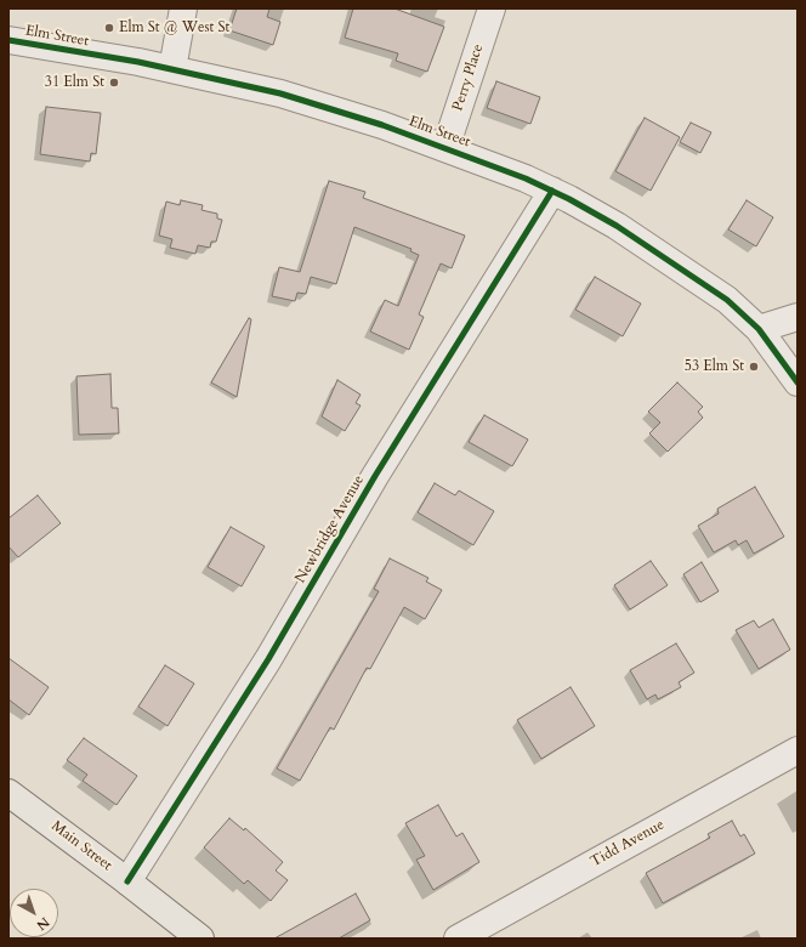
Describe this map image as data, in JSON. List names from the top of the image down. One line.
{"streets":{"main road":["Main Street"],"street":["Elm Street","Perry Place","Newbridge Avenue","Tidd Avenue"]},"crossings":[["Elm Street","Perry Place"],["Elm Street","Newbridge Avenue"],["Newbridge Avenue","Main Street"]],"places":["Elm St @ West St","31 Elm St","53 Elm St"],"north":"bottom right"}
